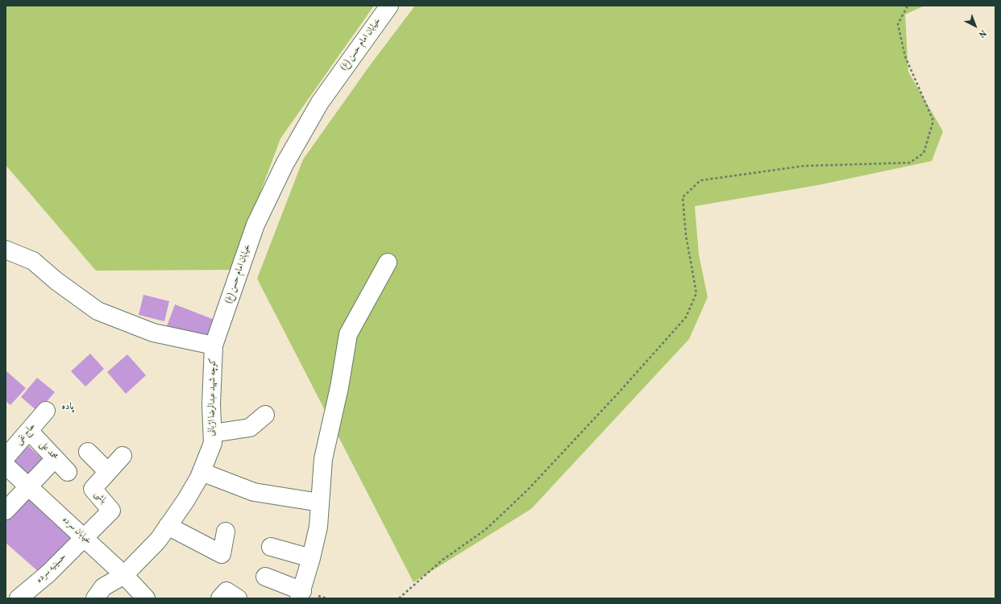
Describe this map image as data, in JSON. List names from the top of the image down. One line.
{"streets":{"street":["خیابان امام حسن (غ)","کوچه شهید عبدالرضا اژبانی","حاج نقی","محمد علی","باشی","خیابان سرده","حسینیه سرده"]},"crossings":[["خیابان امام حسن (غ)","کوچه شهید عبدالرضا اژبانی"],["کوچه شهید عبدالرضا اژبانی","خیابان سرده"],["حاج نقی","محمد علی"],["باشی","خیابان سرده"],["باشی","حسینیه سرده"],["خیابان سرده","حسینیه سرده"]],"districts":["پاده"],"north":"bottom right"}
